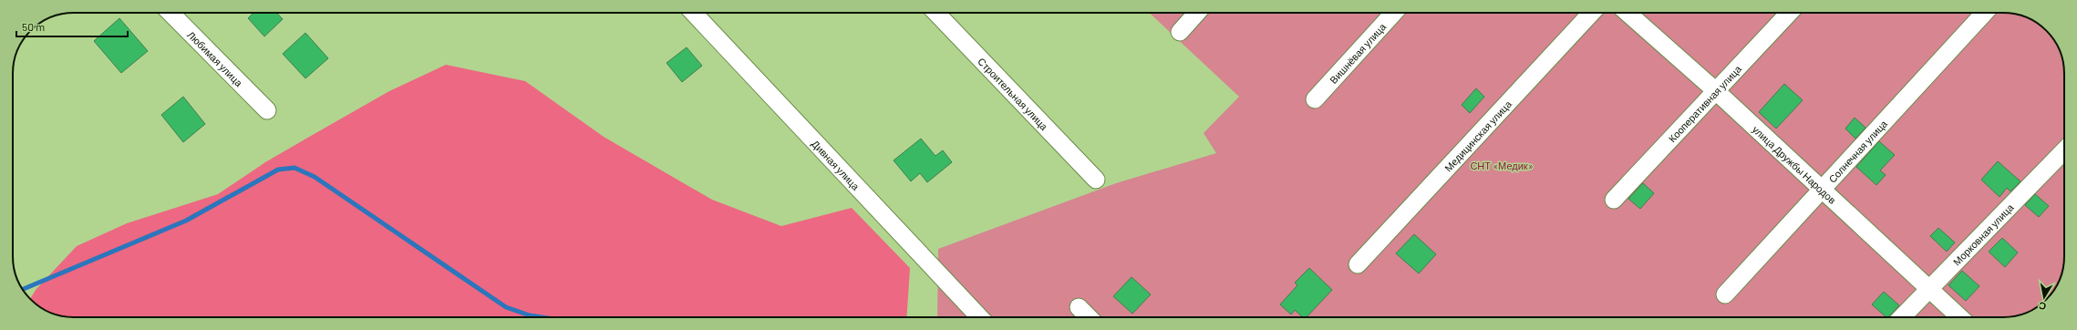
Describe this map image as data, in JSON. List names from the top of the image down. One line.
{"streets":{"street":["Вишнёвая улица","Любимая улица","Строительная улица","Кооперативная улица","Медицинская улица","Солнечная улица","Дивная улица","улица Дружбы Народов","Морковная улица"]},"crossings":[["Кооперативная улица","улица Дружбы Народов"],["Солнечная улица","улица Дружбы Народов"],["улица Дружбы Народов","Морковная улица"]],"parks":["СНТ «Медик»"],"scale_bar":"50 m","north":"bottom"}
